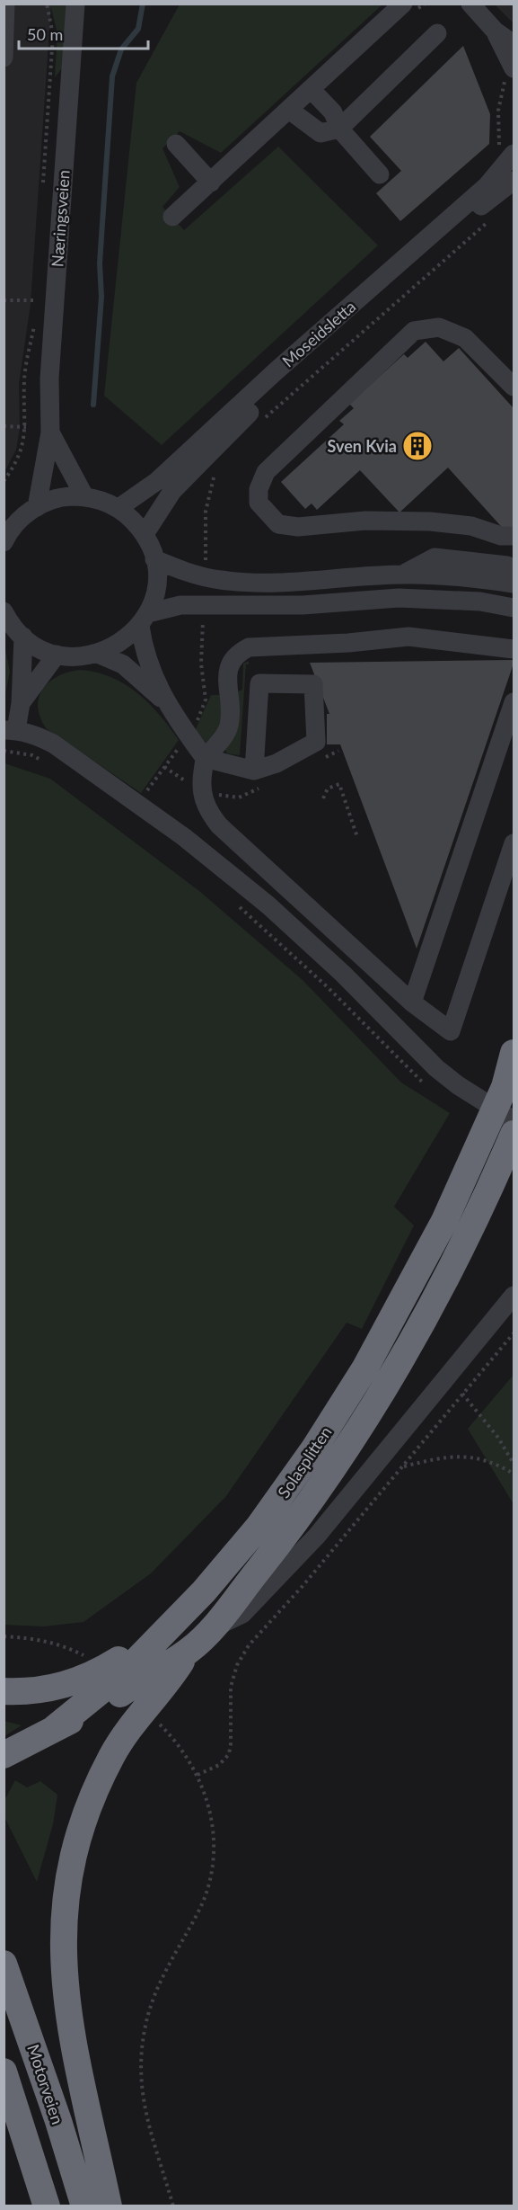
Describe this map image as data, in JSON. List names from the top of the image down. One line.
{"streets":{"highway":["Solasplitten","Motorveien"],"street":["Næringsveien","Moseidsletta"]},"places":{"building":["Sven Kvia"]},"scale_bar":"50 m"}
